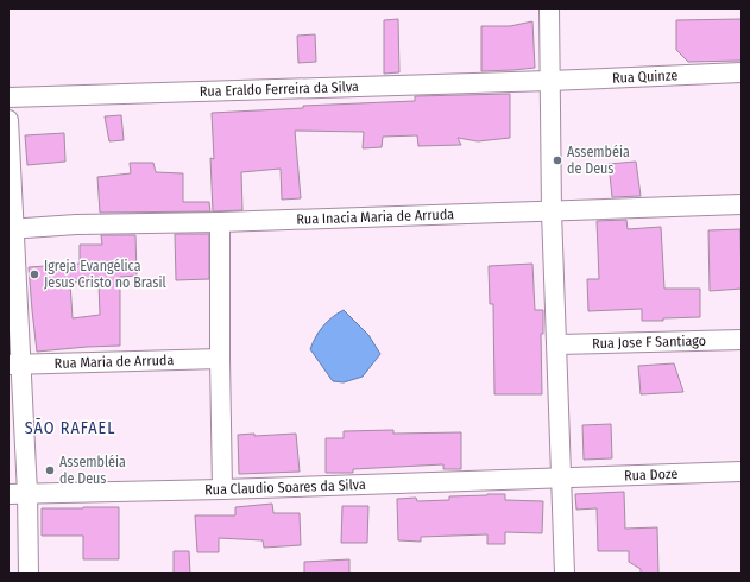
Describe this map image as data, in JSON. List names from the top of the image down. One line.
{"streets":{"street":["Rua Quinze","Rua Eraldo Ferreira da Silva","Rua Inacia Maria de Arruda","Rua Jose F Santiago","Rua Maria de Arruda","Rua Doze","Rua Claudio Soares da Silva"]},"crossings":[["Rua Quinze","Rua Eraldo Ferreira da Silva"],["Rua Doze","Rua Claudio Soares da Silva"]],"districts":["SÃO RAFAEL"],"places":["Assembéia de Deus","Igreja Evangélica Jesus Cristo no Brasil","Assembléia de Deus"]}
